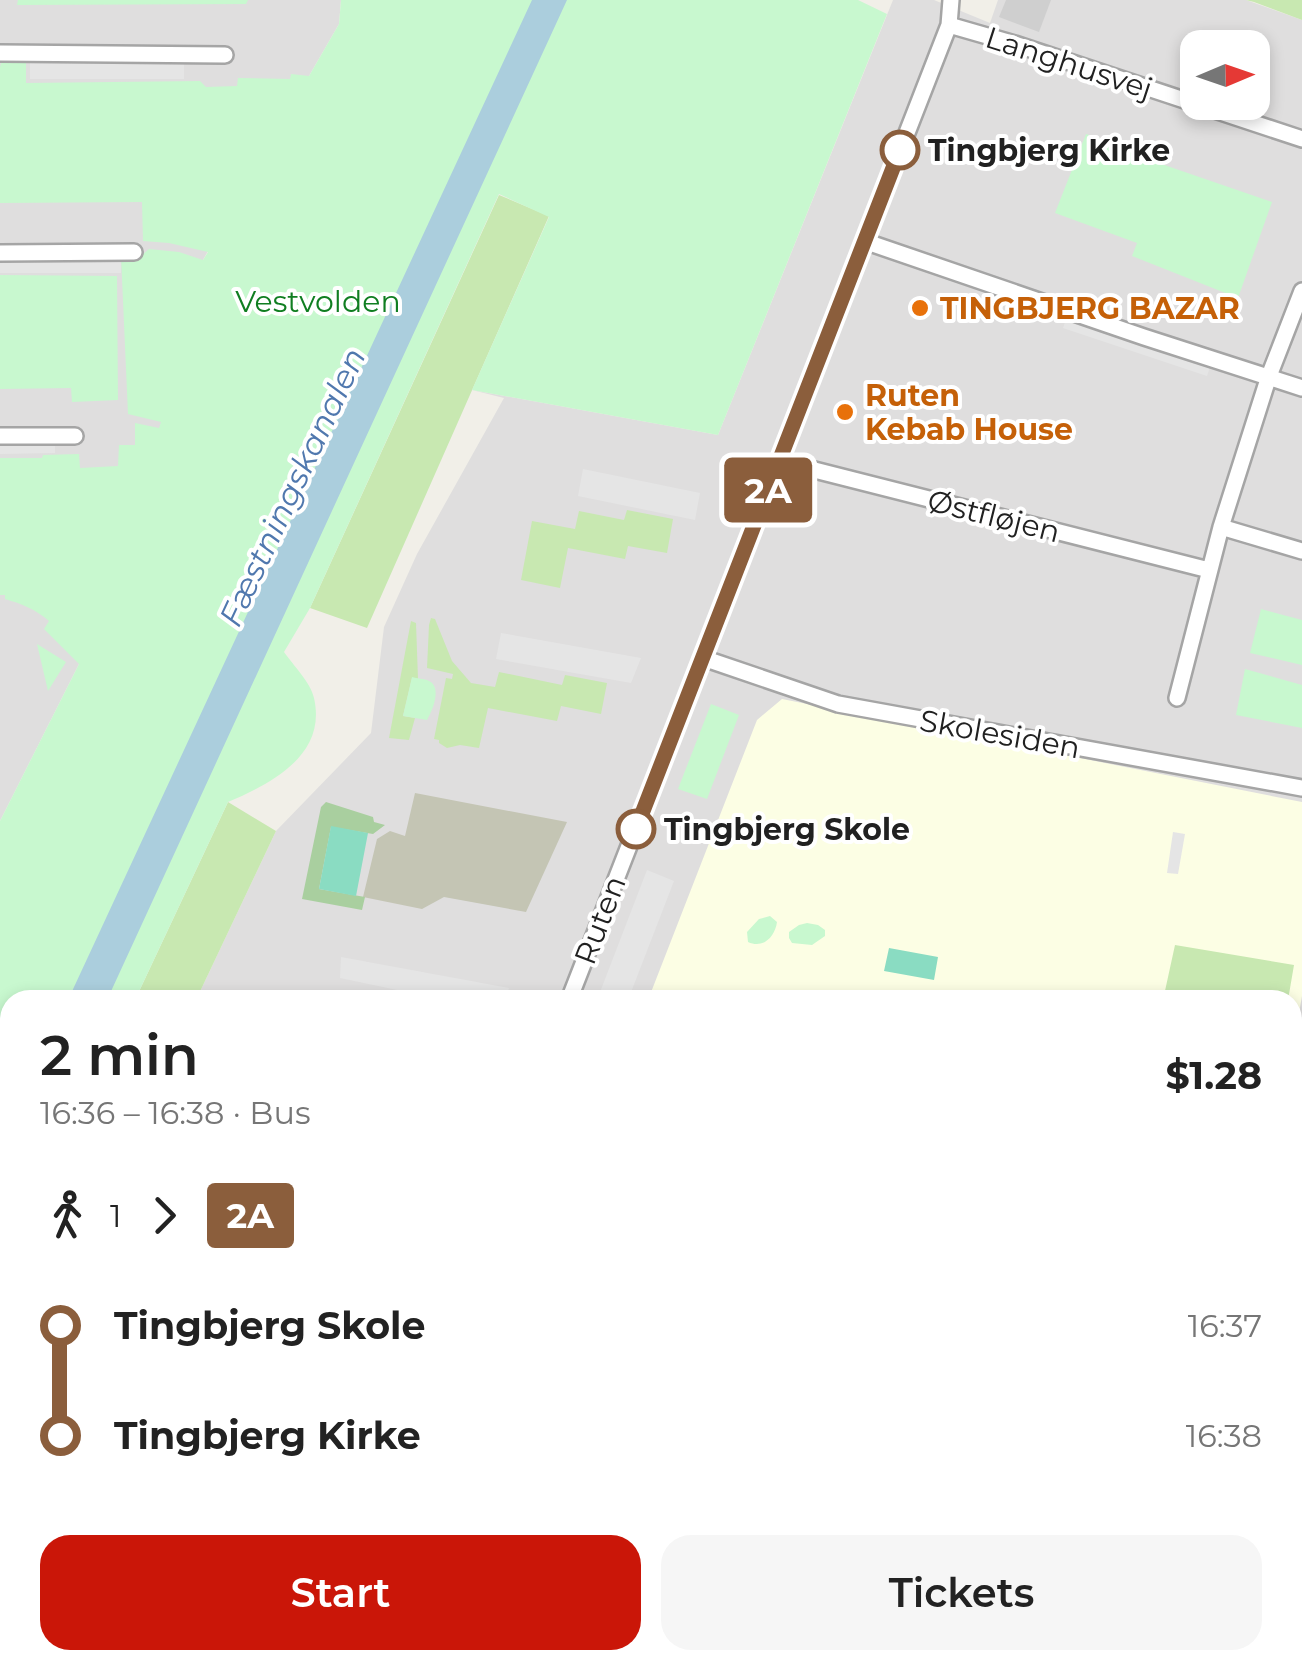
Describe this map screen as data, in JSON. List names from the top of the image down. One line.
{"streets":{"street":["Langhusvej","Østfløjen","Skolesiden","Ruten"]},"crossings":[["Langhusvej","Ruten"],["Østfløjen","Ruten"],["Skolesiden","Ruten"]],"water":["Fæstningskanalen"],"parks":["Vestvolden"],"places":["Tingbjerg Kirke","TINGBJERG BAZAR","Ruten Kebab House","Tingbjerg Skole"],"lines":["bus line 2A"],"north":"right","page":{"on_map":"2A","heading":["2 min","16:36 – 16:38 · Bus","$1.28"],"legs":["1","2A"],"list":[{"name":"Tingbjerg Skole","value":"16:37"},{"name":"Tingbjerg Kirke","value":"16:38"}],"buttons":["Start","Tickets"]}}
